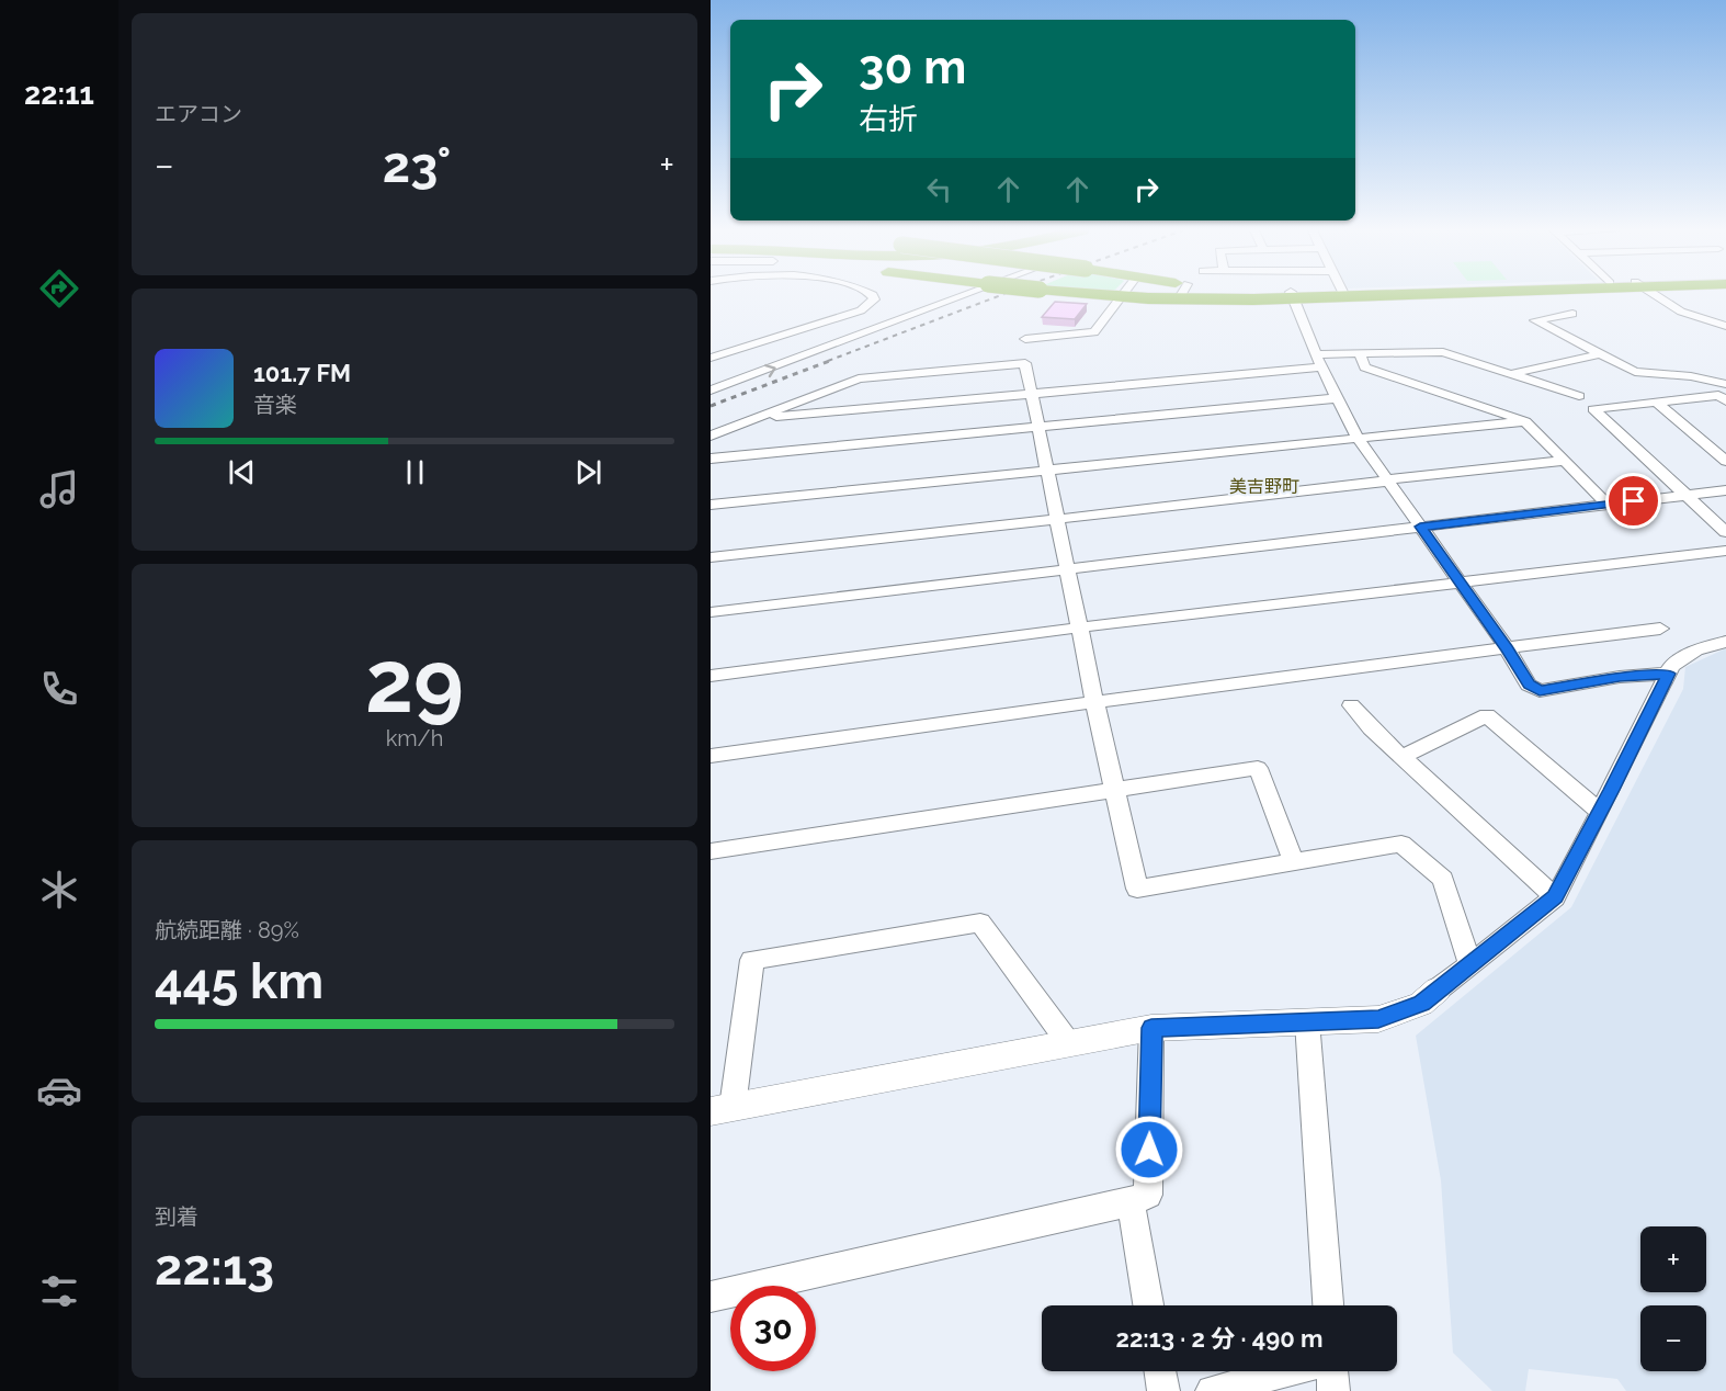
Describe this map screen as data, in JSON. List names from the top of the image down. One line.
{"districts":["美吉野町"],"page":{"tabs":"22:11","tile":["エアコン",["29","km/h"],["航続距離 · 89%","445 km"],["到着","22:13"]],"turn":["30 m","右折"],"heat":["−","23°","+"],"song":["101.7 FM","音楽"],"map_buttons":["+","−"],"limit":"30","trip":"22:13 · 2 分 · 490 m"}}
